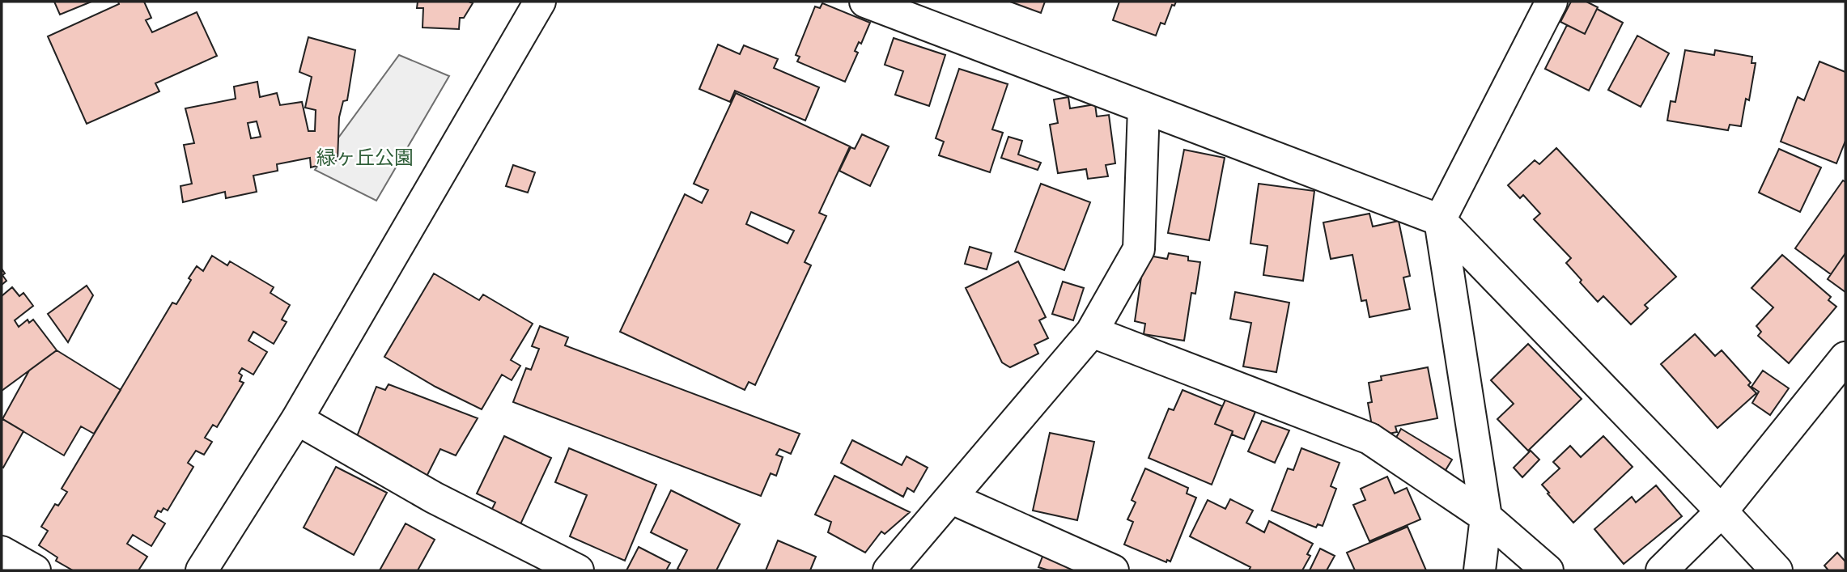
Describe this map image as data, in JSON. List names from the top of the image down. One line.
{"parks":["緑ヶ丘公園"]}
